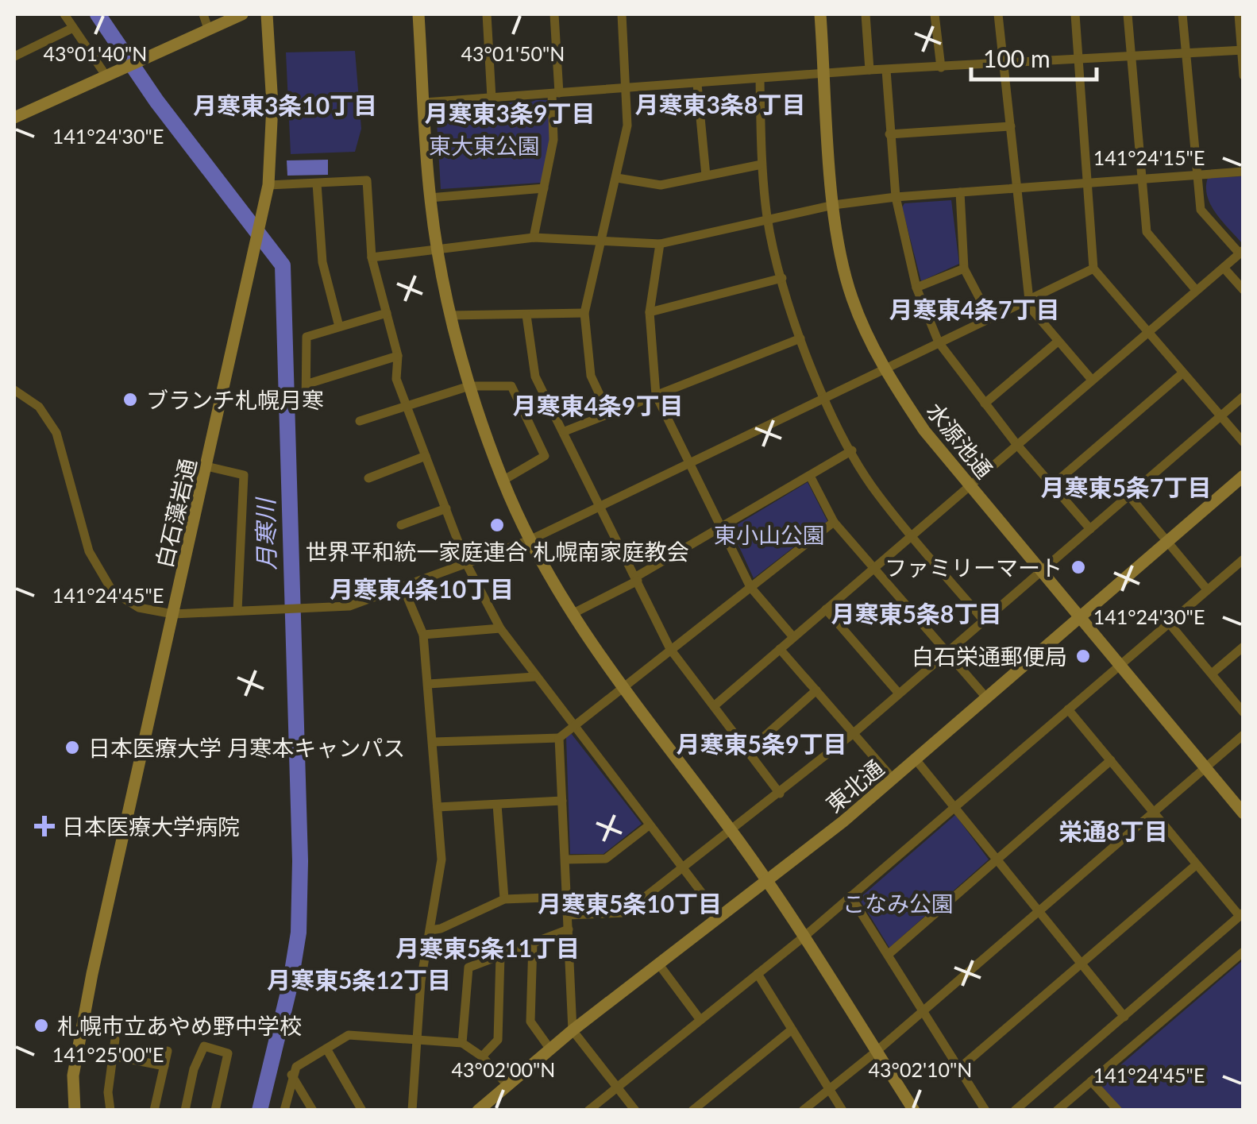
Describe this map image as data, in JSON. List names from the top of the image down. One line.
{"streets":{"street":["水源池通","白石藻岩通","東北通"]},"crossings":[["水源池通","東北通"]],"districts":["月寒東3条8丁目","月寒東3条10丁目","月寒東3条9丁目","月寒東4条7丁目","月寒東4条9丁目","月寒東5条7丁目","月寒東4条10丁目","月寒東5条8丁目","月寒東5条9丁目","栄通8丁目","月寒東5条10丁目","月寒東5条11丁目","月寒東5条12丁目"],"water":["月寒川"],"parks":["東大東公園","東小山公園","こなみ公園"],"places":{"other":["ブランチ札幌月寒","世界平和統一家庭連合 札幌南家庭教会","ファミリーマート","白石栄通郵便局","日本医療大学 月寒本キャンパス","札幌市立あやめ野中学校"],"health":["日本医療大学病院"]},"scale_bar":"100 m","coordinates":["43°01'40\"N","43°01'50\"N","141°24'30\"E","141°24'15\"E","141°24'45\"E","141°25'00\"E","43°02'00\"N","43°02'10\"N"]}
